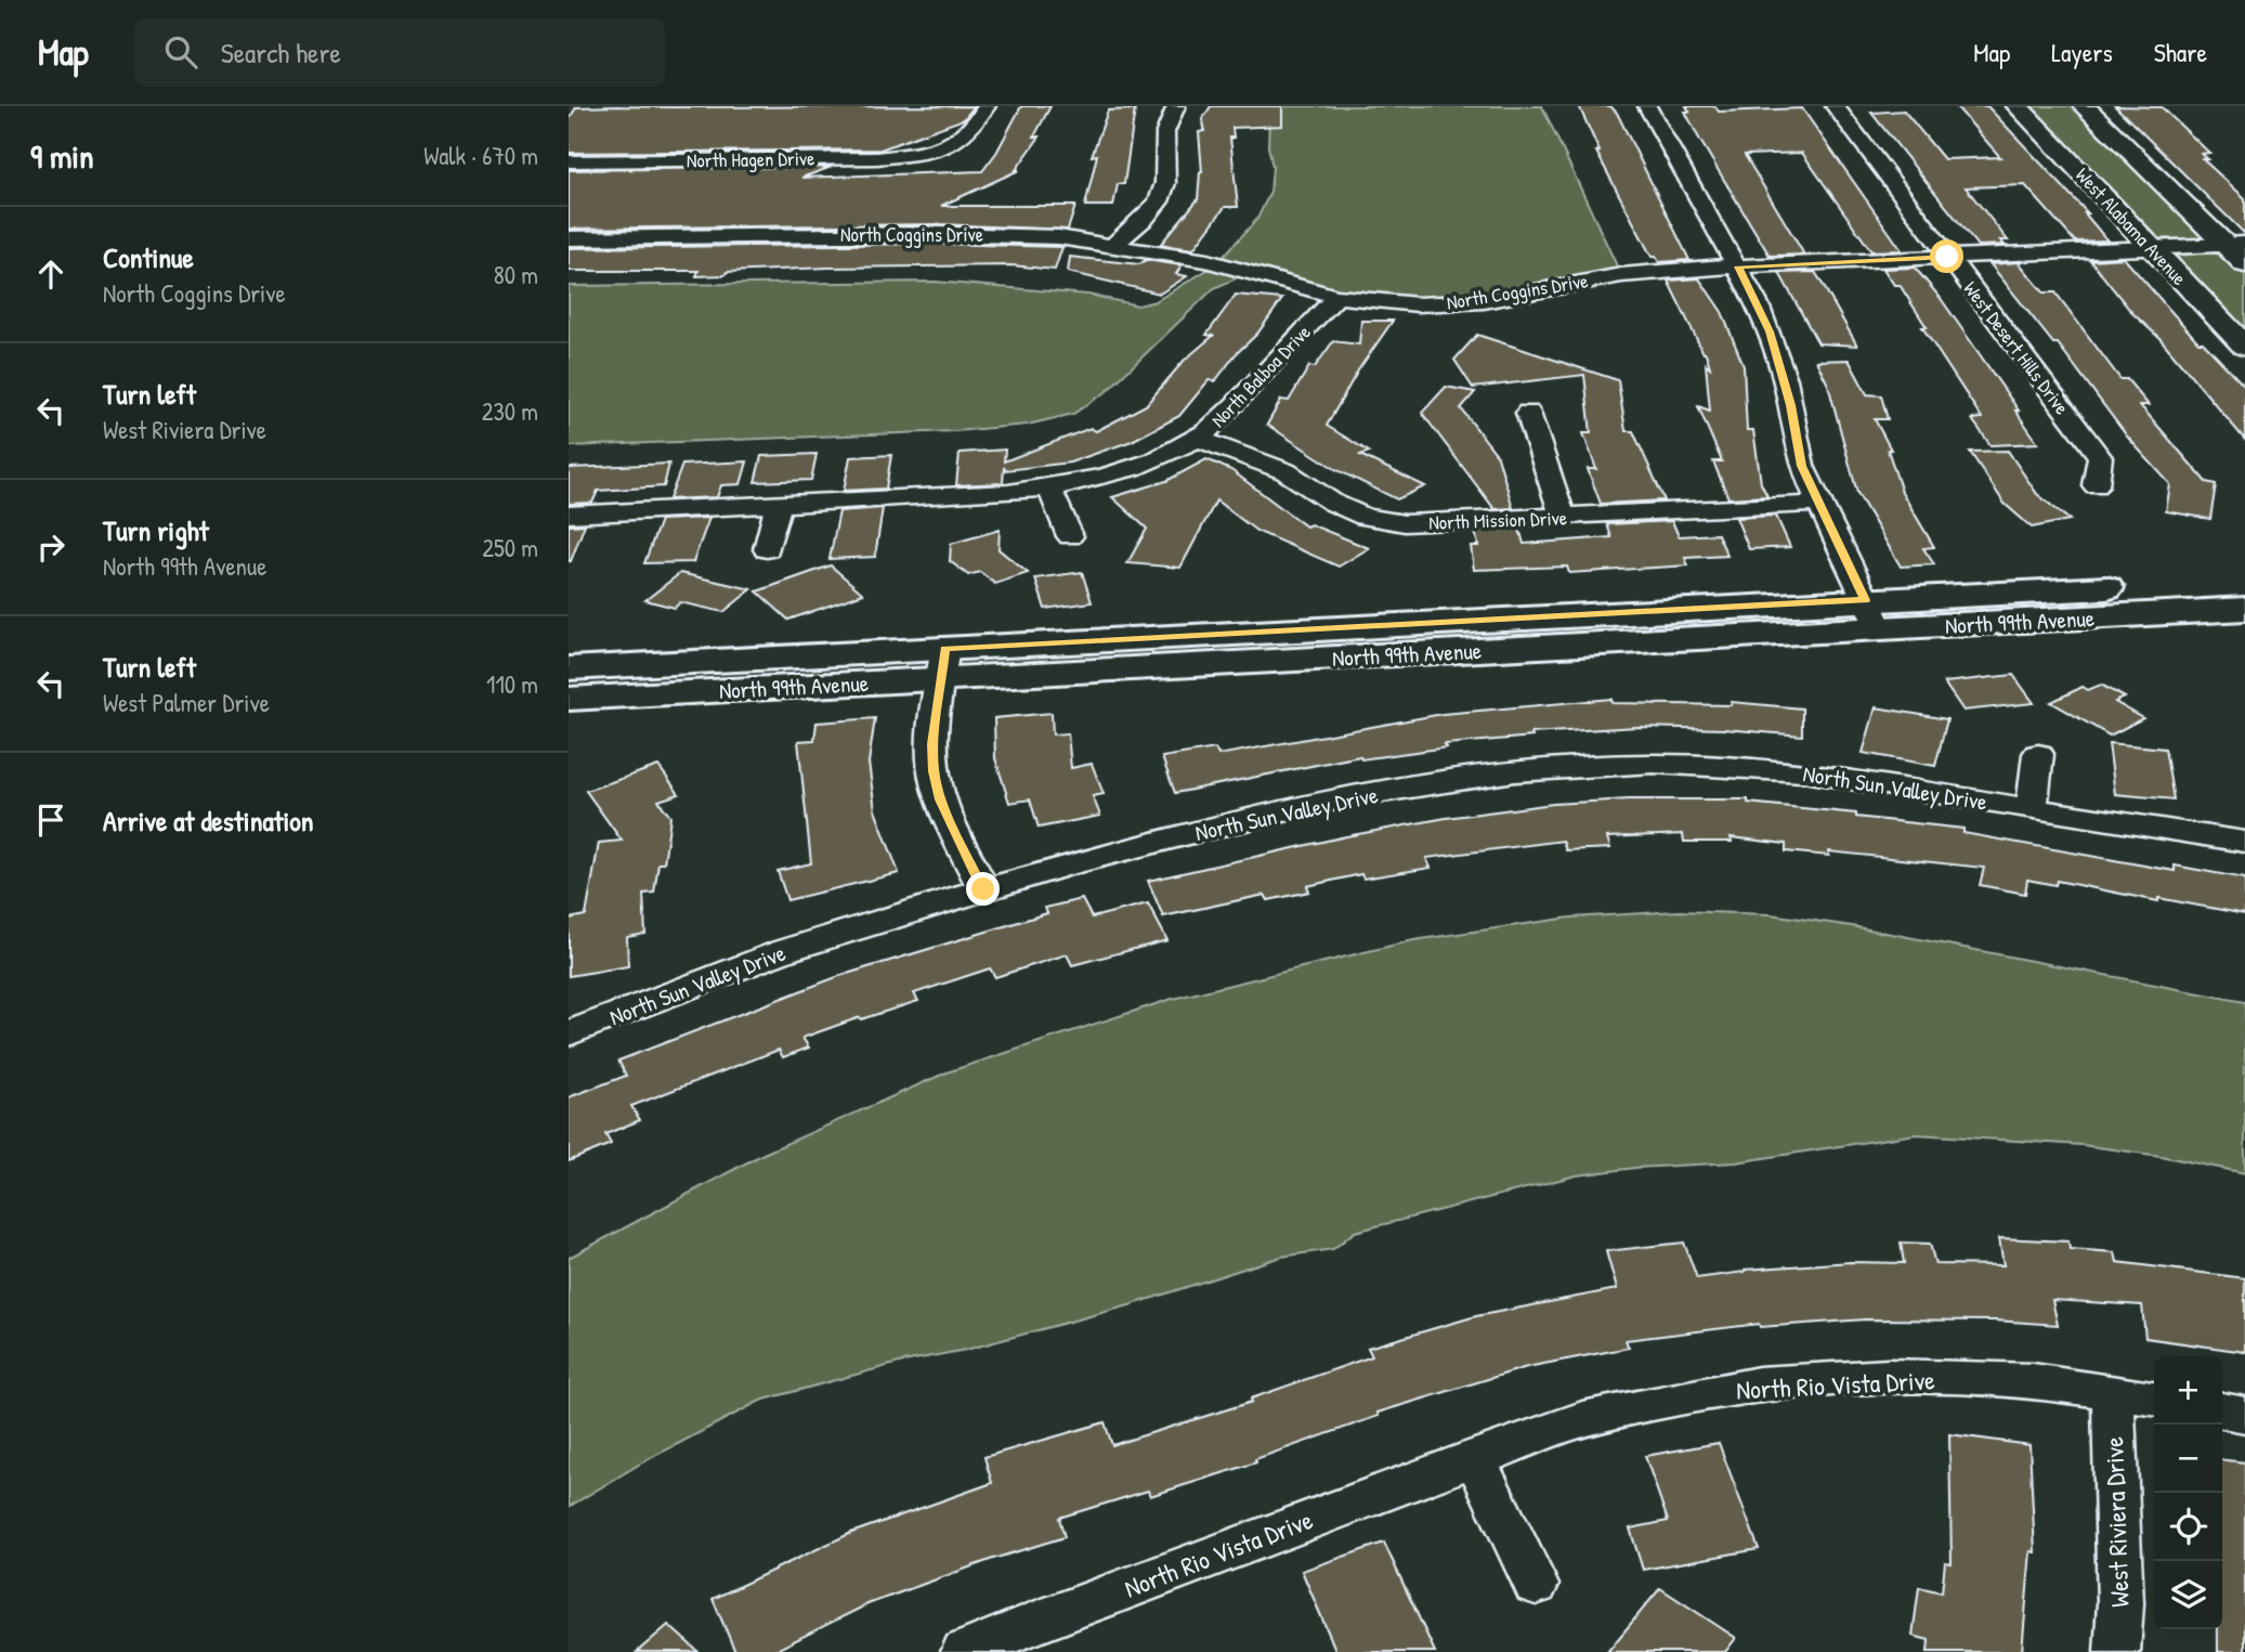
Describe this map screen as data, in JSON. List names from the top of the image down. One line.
{"streets":{"main road":["North 99th Avenue"],"street":["North Hagen Drive","West Alabama Avenue","North Coggins Drive","West Desert Hills Drive","North Balboa Drive","North Mission Drive","North Sun Valley Drive","North Rio Vista Drive","West Riviera Drive"]},"crossings":[["West Alabama Avenue","North Coggins Drive"],["North Coggins Drive","West Desert Hills Drive"],["North Coggins Drive","North Balboa Drive"],["North Balboa Drive","North Mission Drive"],["North Rio Vista Drive","West Riviera Drive"]],"page":{"header":"Map","search":"Search here","nav":["Map","Layers","Share"],"heading":["9 min","Walk · 670 m"],"list":[["Continue","North Coggins Drive","80 m"],["Turn left","West Riviera Drive","230 m"],["Turn right","North 99th Avenue","250 m"],["Turn left","West Palmer Drive","110 m"],"Arrive at destination"],"map_buttons":["+","−"]}}
